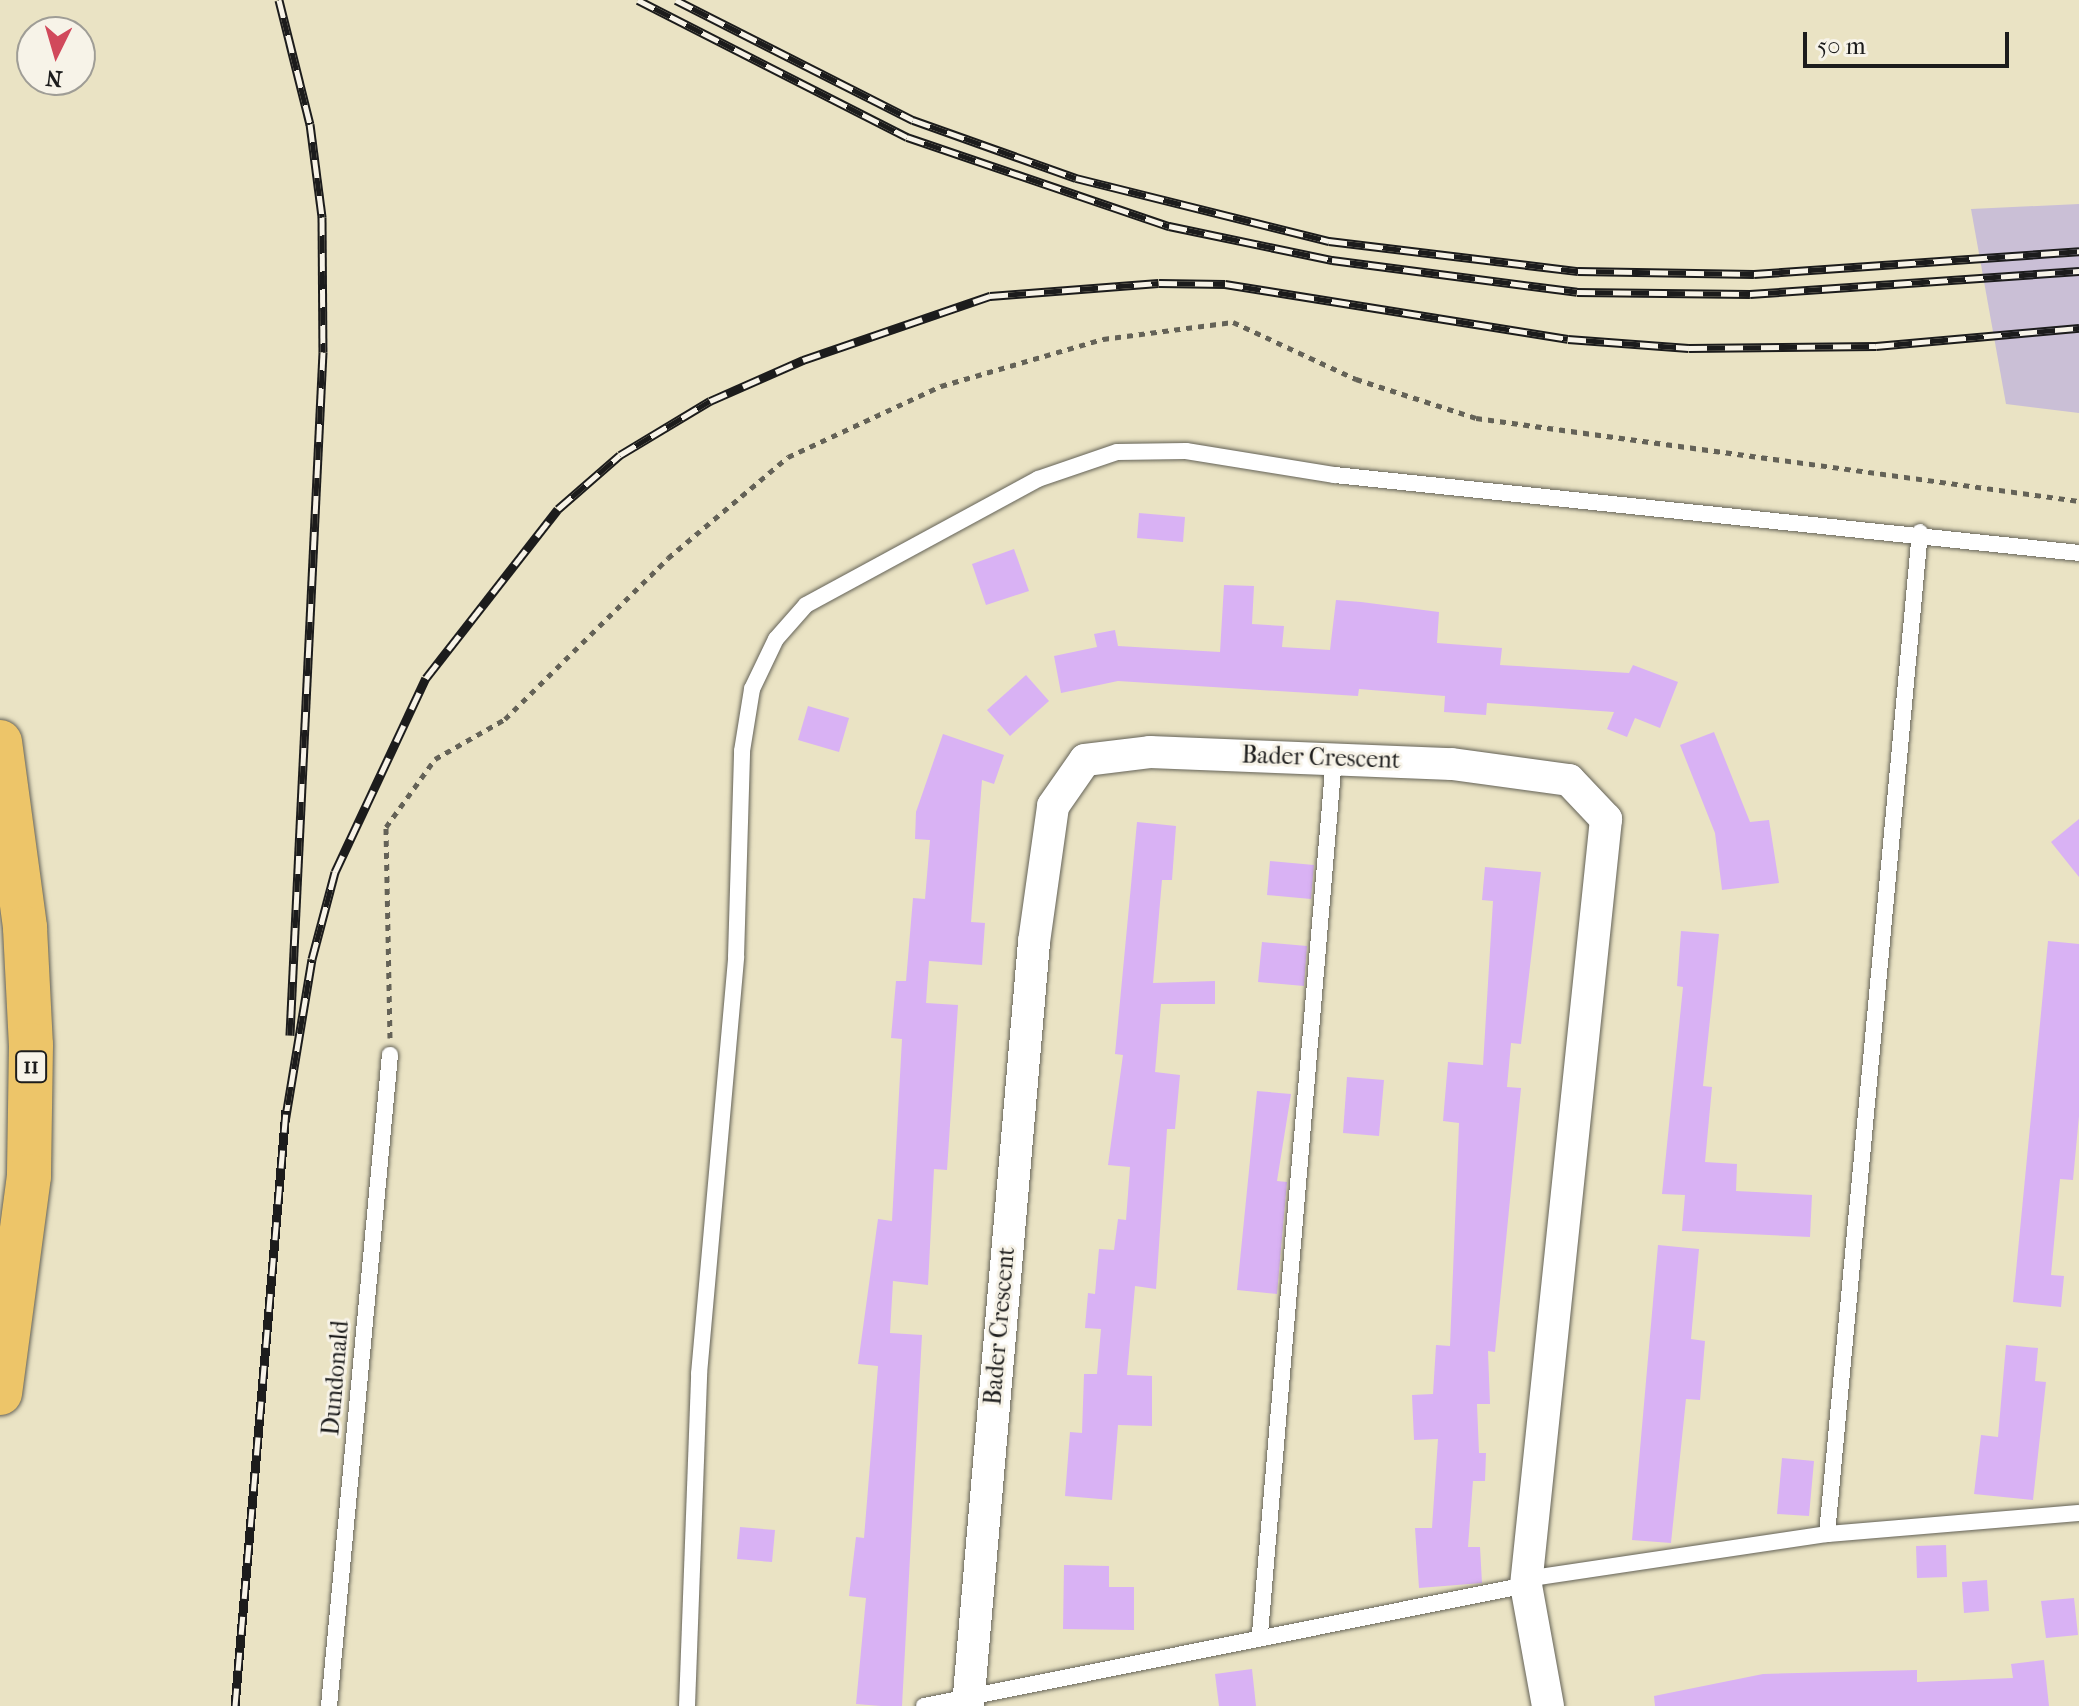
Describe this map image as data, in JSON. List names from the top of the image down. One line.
{"streets":{"highway":["11"],"street":["Bader Crescent"],"lane":["Dundonald"]},"scale_bar":"50 m","north":"bottom"}
